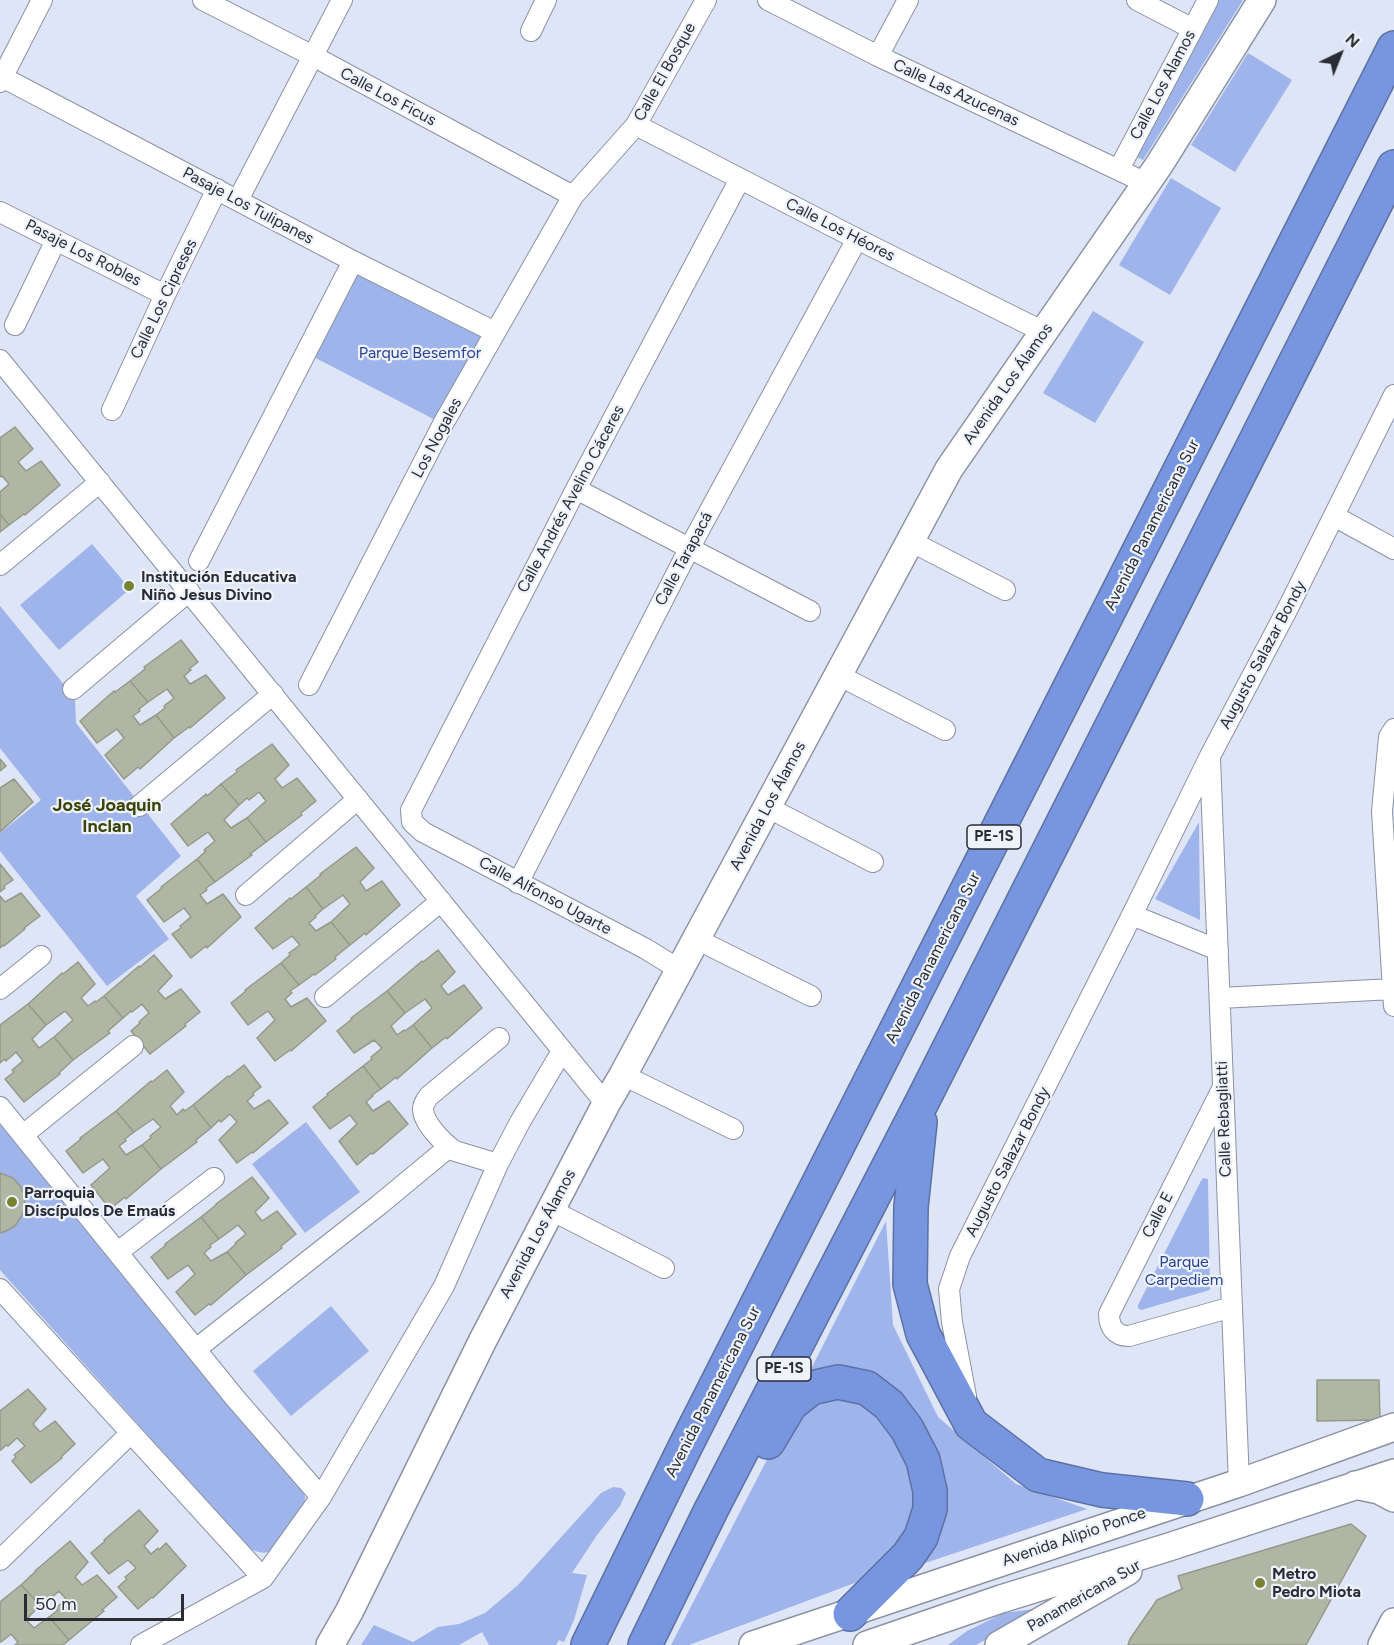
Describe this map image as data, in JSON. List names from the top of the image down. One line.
{"streets":{"highway":["Avenida Panamericana Sur","PE-1S"],"street":["Calle El Bosque","Calle Los Alamos","Calle Las Azucenas","Calle Los Ficus","Pasaje Los Tulipanes","Calle Los Héores","Pasaje Los Robles","Calle Los Cipreses","Avenida Los Álamos","Los Nogales","Calle Andrés Avelino Cáceres","Calle Tarapacá","Augusto Salazar Bondy","Calle Alfonso Ugarte","Calle Rebagliatti","Calle E","Avenida Alipio Ponce","Panamericana Sur"]},"crossings":[["Calle El Bosque","Calle Los Ficus"],["Calle El Bosque","Calle Los Héores"],["Calle El Bosque","Los Nogales"],["Calle Los Alamos","Calle Las Azucenas"],["Calle Las Azucenas","Avenida Los Álamos"],["Calle Los Ficus","Los Nogales"],["Pasaje Los Tulipanes","Calle Los Cipreses"],["Pasaje Los Tulipanes","Los Nogales"],["Calle Los Héores","Avenida Los Álamos"],["Calle Los Héores","Calle Andrés Avelino Cáceres"],["Calle Los Héores","Calle Tarapacá"],["Pasaje Los Robles","Calle Los Cipreses"],["Avenida Los Álamos","Calle Alfonso Ugarte"],["Calle Andrés Avelino Cáceres","Calle Alfonso Ugarte"],["Calle Tarapacá","Calle Alfonso Ugarte"],["Augusto Salazar Bondy","Calle Rebagliatti"],["Calle Rebagliatti","Calle E"],["Calle Rebagliatti","Avenida Alipio Ponce"]],"districts":["José Joaquin Inclan"],"parks":["Parque Besemfor","Parque Carpediem"],"places":["Institución Educativa Niño Jesus Divino","Parroquia Discípulos De Emaús","Metro Pedro Miota"],"scale_bar":"50 m","north":"top right"}
